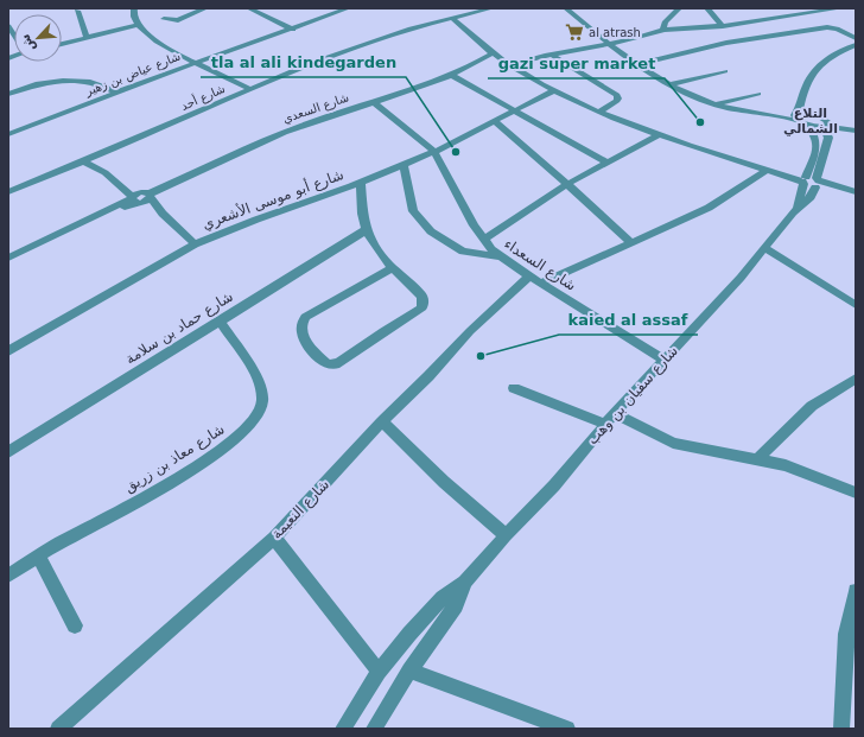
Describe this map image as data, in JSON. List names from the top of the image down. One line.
{"streets":{"street":["شارع عياض بن زهير","شارع أحد","شارع السعدي","شارع أبو موسى الأشعري","شارع السعداء","شارع حماد بن سلامة","شارع سفيان بن وهب","شارع معاذ بن زريق","شارع النعيمة"]},"crossings":[["شارع السعدي","شارع السعداء"],["شارع أبو موسى الأشعري","شارع السعداء"],["شارع السعداء","شارع سفيان بن وهب"],["شارع السعداء","شارع النعيمة"],["شارع حماد بن سلامة","شارع معاذ بن زريق"]],"districts":["التلاع الشمالي"],"places":{"supermarket":["al atrash"],"other":["gazi super market","tla al ali kindegarden","kaied al assaf"]},"north":"bottom left"}
